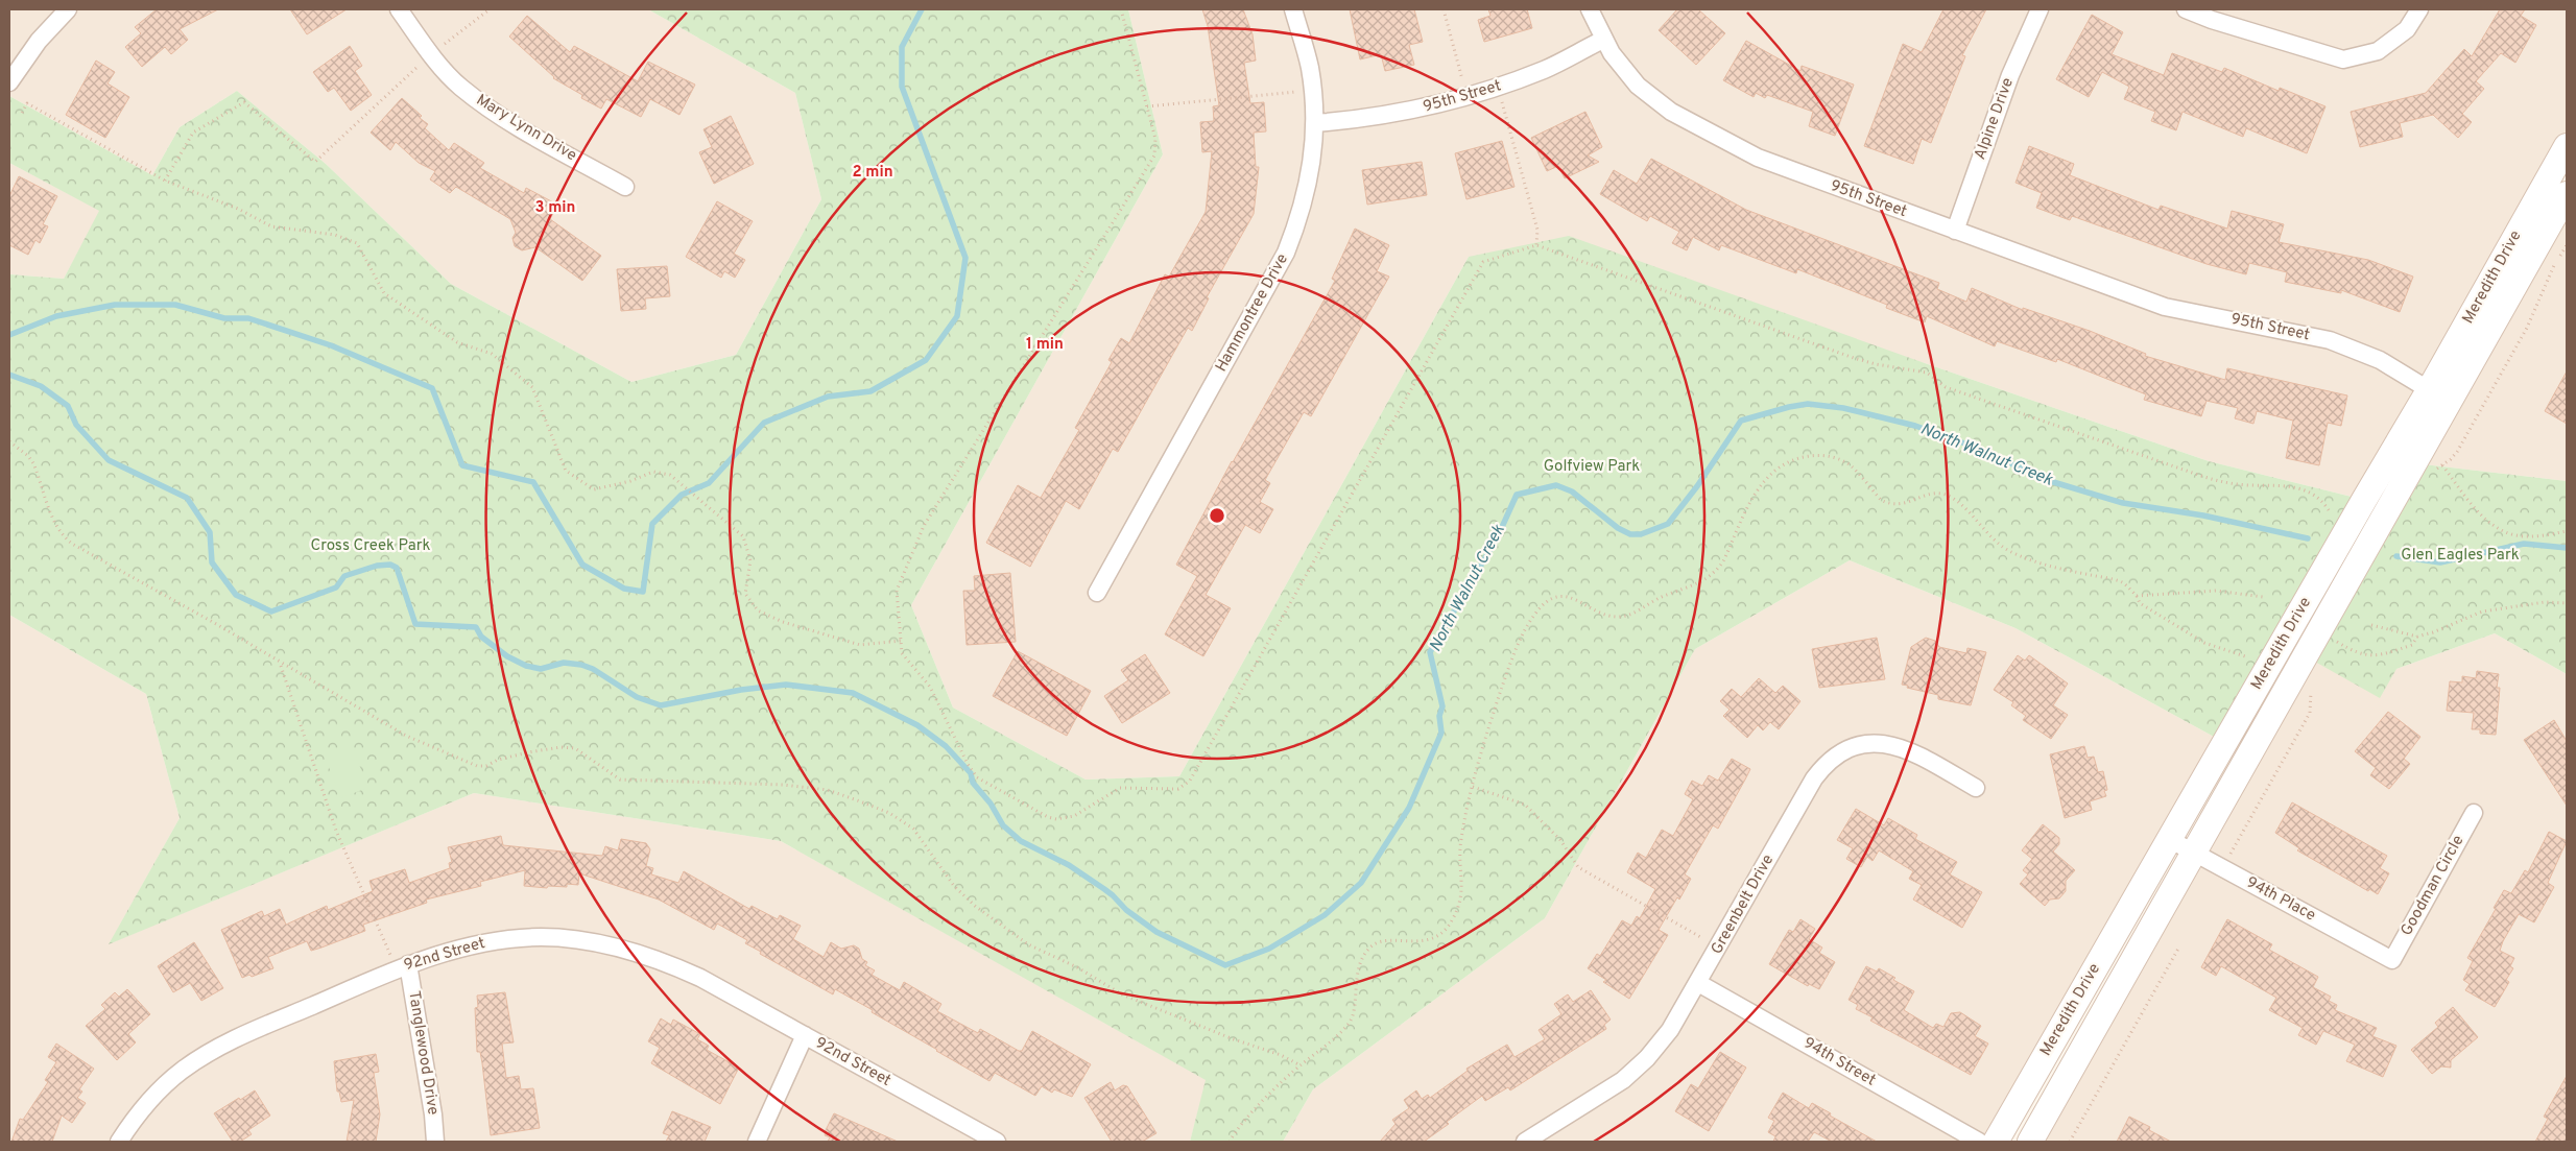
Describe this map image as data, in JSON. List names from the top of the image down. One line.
{"streets":{"main road":["Meredith Drive"],"street":["95th Street","Alpine Drive","Mary Lynn Drive","Hammontree Drive","Goodman Circle","94th Place","Greenbelt Drive","92nd Street","Tanglewood Drive","94th Street"]},"crossings":[["95th Street","Alpine Drive"],["95th Street","Meredith Drive"],["95th Street","Hammontree Drive"],["Meredith Drive","94th Place"],["Goodman Circle","94th Place"],["Greenbelt Drive","94th Street"],["92nd Street","Tanglewood Drive"]],"water":["North Walnut Creek"],"parks":["Golfview Park","Cross Creek Park","Glen Eagles Park"],"rings":["2 min","3 min","1 min"]}
